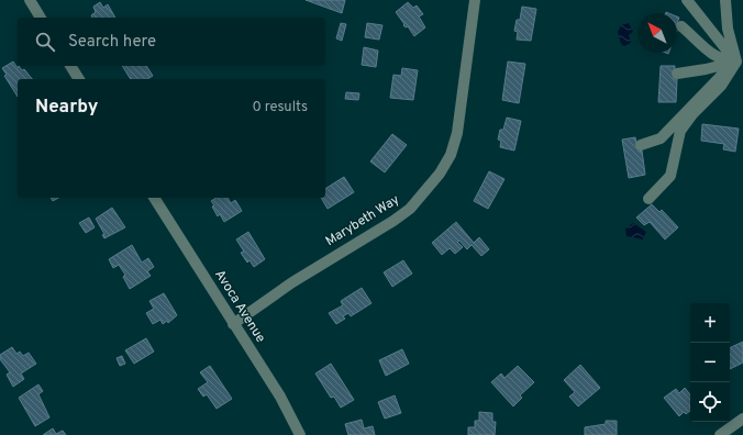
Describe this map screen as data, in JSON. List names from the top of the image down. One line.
{"streets":{"street":["Marybeth Way","Avoca Avenue"]},"crossings":[["Marybeth Way","Avoca Avenue"]],"north":"top left","page":{"search":"Search here","heading":["Nearby","0 results"],"map_buttons":["+","−"]}}
